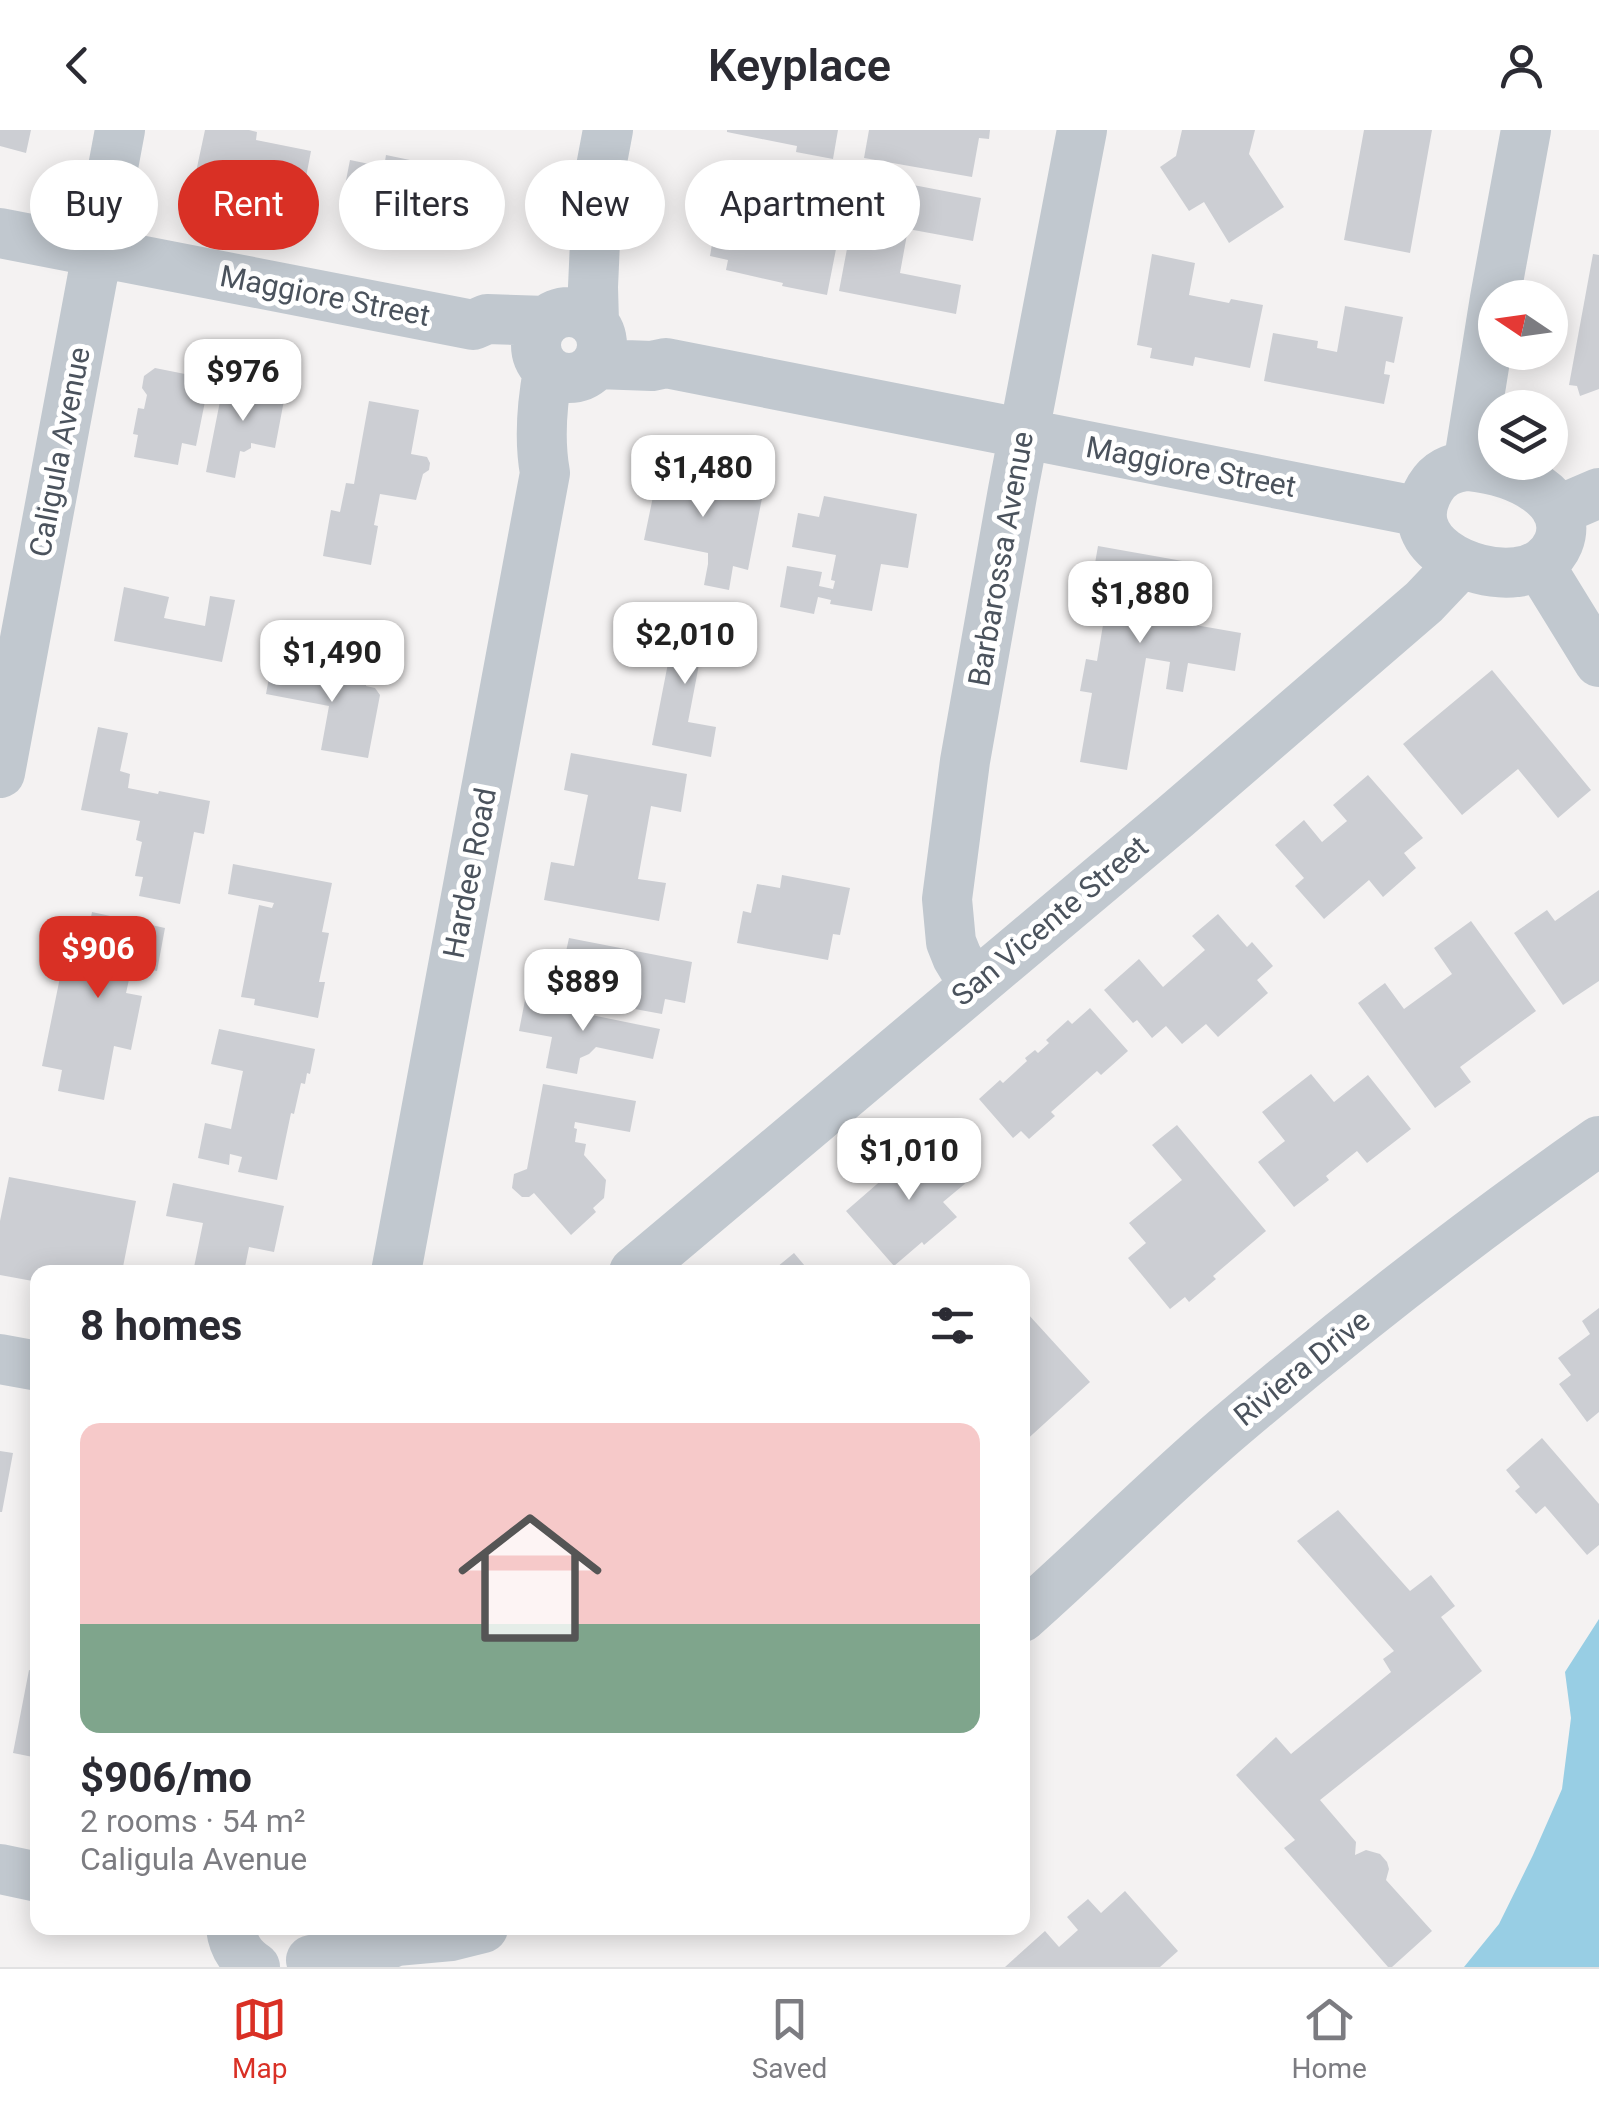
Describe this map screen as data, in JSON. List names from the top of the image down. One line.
{"streets":{"street":["Maggiore Street","Caligula Avenue","Barbarossa Avenue","Hardee Road","San Vicente Street","Riviera Drive"]},"crossings":[["Maggiore Street","Caligula Avenue"],["Maggiore Street","Barbarossa Avenue"],["Maggiore Street","Hardee Road"],["Barbarossa Avenue","San Vicente Street"]],"north":"left","page":{"header":"Keyplace","chip":["Buy","Rent","Filters","New","Apartment"],"price":["$976","$1,480","$1,880","$2,010","$1,490","$906","$889","$1,010"],"heading":"8 homes","list":[{"name":"$906/mo","note":"2 rooms · 54 m² · Caligula Avenue"}],"tabs":["Map","Saved","Home"]}}
